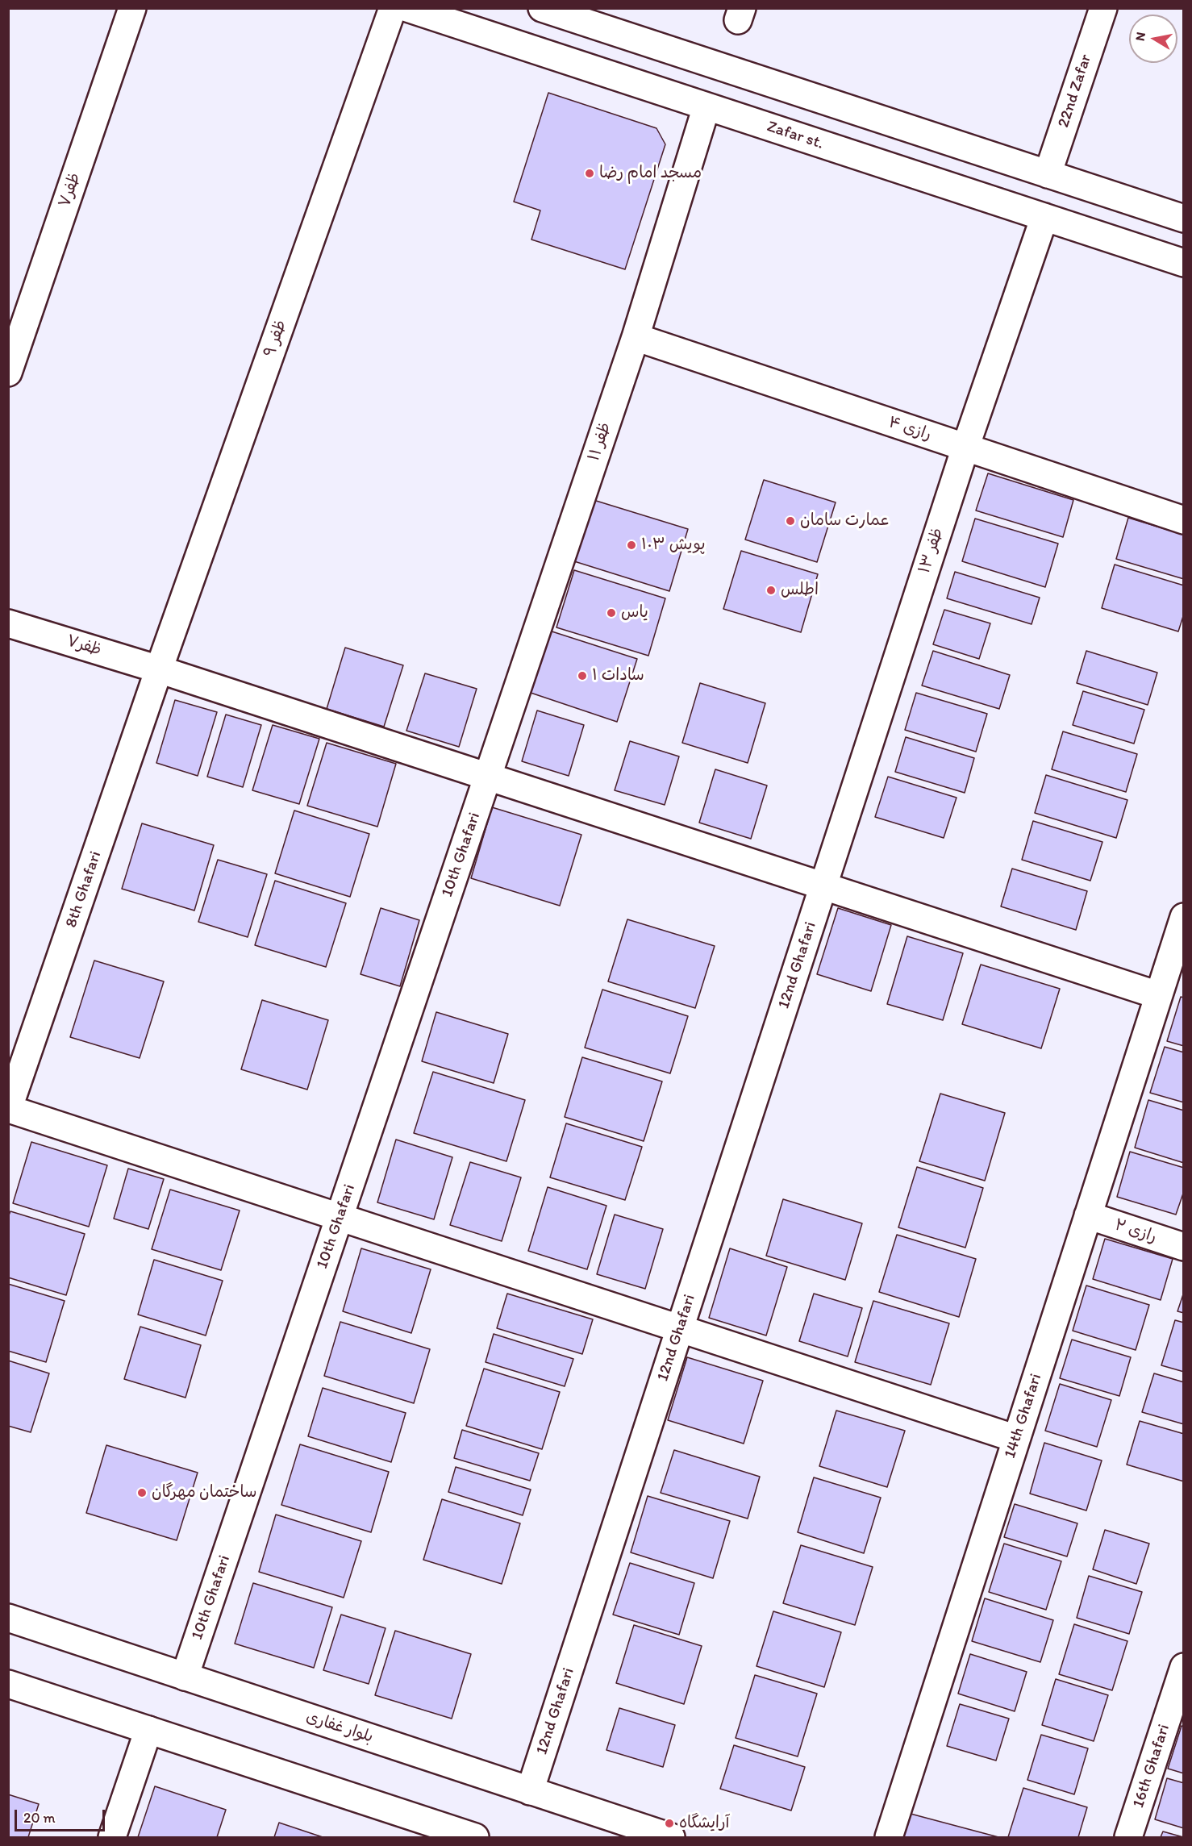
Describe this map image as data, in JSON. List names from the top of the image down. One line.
{"streets":{"street":["22nd Zafar","Zafar st.","ظفر۷","ظفر ۹","رازی ۴","ظفر ۱۱","ظفر ۱۳","10th Ghafari","8th Ghafari","12nd Ghafari","رازی ۲","14th Ghafari","بلوار غفاری","16th Ghafari"]},"crossings":[["Zafar st.","ظفر ۱۱"],["Zafar st.","ظفر ۱۳"],["ظفر۷","ظفر ۹"],["ظفر۷","ظفر ۱۱"],["ظفر۷","ظفر ۱۳"],["ظفر۷","10th Ghafari"],["ظفر۷","8th Ghafari"],["ظفر۷","12nd Ghafari"],["ظفر۷","14th Ghafari"],["ظفر ۹","8th Ghafari"],["رازی ۴","ظفر ۱۱"],["رازی ۴","ظفر ۱۳"],["ظفر ۱۱","10th Ghafari"],["ظفر ۱۳","12nd Ghafari"],["10th Ghafari","بلوار غفاری"],["12nd Ghafari","بلوار غفاری"],["رازی ۲","14th Ghafari"]],"places":["مسجد امام رضا","عمارت سامان","پویش ۱۰۳","اطلس","یاس","سادات ۱","ساختمان مهرگان","آرایشگاه"],"scale_bar":"20 m","north":"left"}
